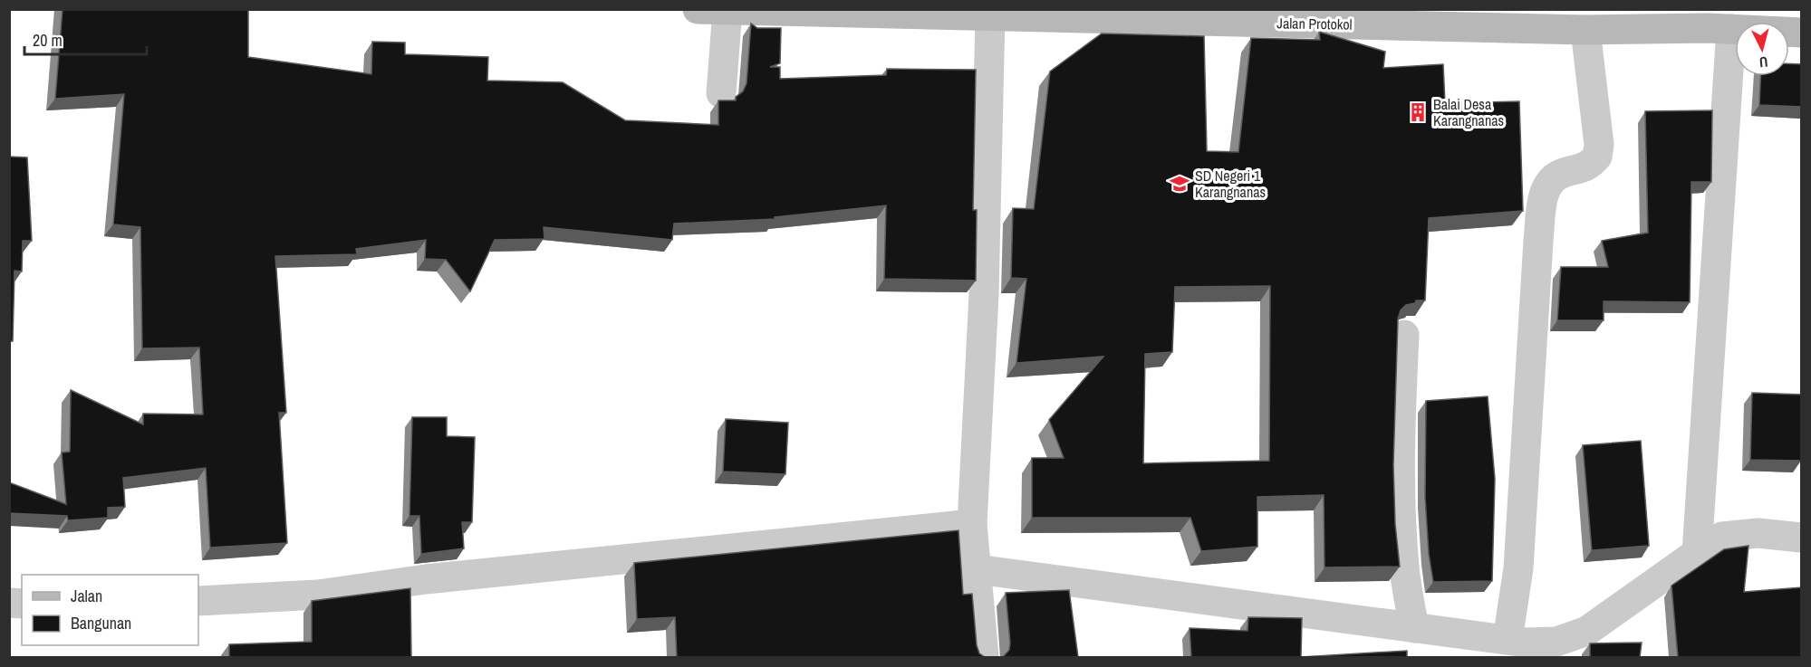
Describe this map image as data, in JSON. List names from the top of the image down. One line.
{"streets":{"street":["Jalan Protokol"]},"places":{"building":["Balai Desa Karangnanas"],"school or university":["SD Negeri 1 Karangnanas"]},"legend":["Jalan","Bangunan"],"scale_bar":"20 m","north":"bottom"}
